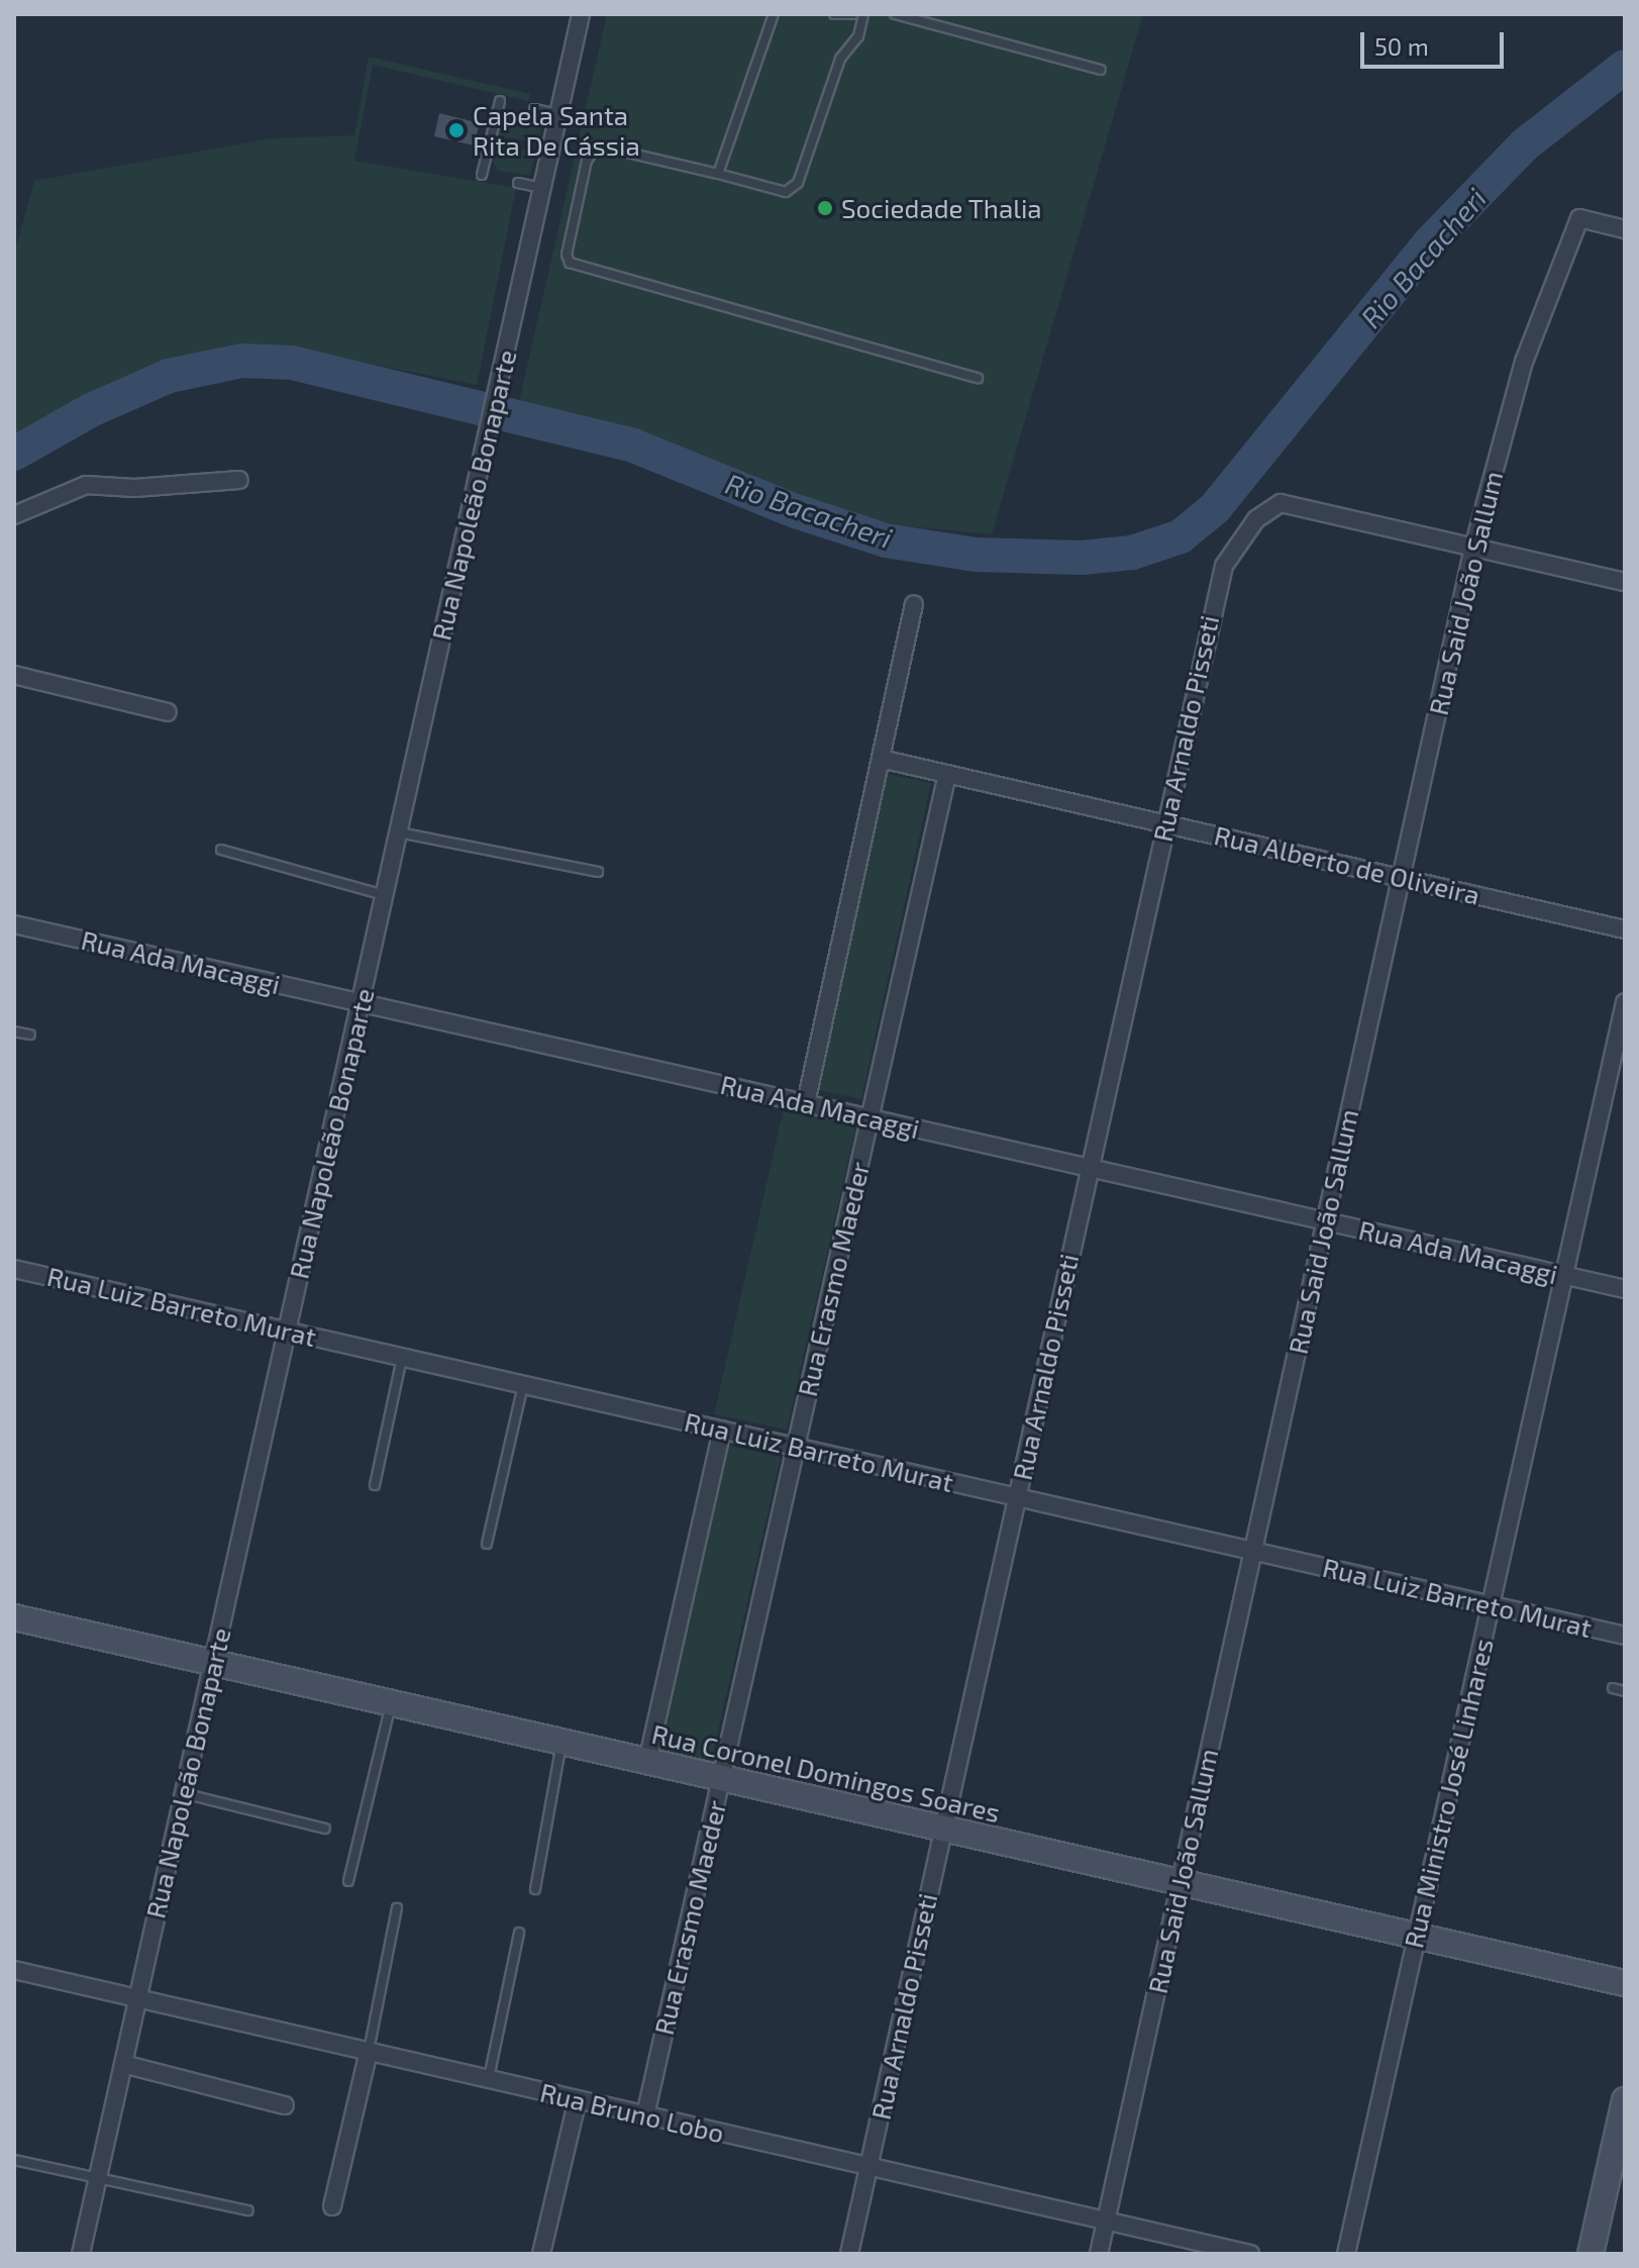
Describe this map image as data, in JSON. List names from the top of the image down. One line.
{"streets":{"street":["Rua Napoleão Bonaparte","Rua Said João Sallum","Rua Arnaldo Pisseti","Rua Alberto de Oliveira","Rua Ada Macaggi","Rua Erasmo Maeder","Rua Luiz Barreto Murat","Rua Coronel Domingos Soares","Rua Ministro José Linhares","Rua Bruno Lobo"]},"crossings":[["Rua Napoleão Bonaparte","Rua Ada Macaggi"],["Rua Napoleão Bonaparte","Rua Luiz Barreto Murat"],["Rua Napoleão Bonaparte","Rua Coronel Domingos Soares"],["Rua Napoleão Bonaparte","Rua Bruno Lobo"],["Rua Said João Sallum","Rua Arnaldo Pisseti"],["Rua Said João Sallum","Rua Alberto de Oliveira"],["Rua Said João Sallum","Rua Ada Macaggi"],["Rua Said João Sallum","Rua Luiz Barreto Murat"],["Rua Said João Sallum","Rua Coronel Domingos Soares"],["Rua Said João Sallum","Rua Bruno Lobo"],["Rua Arnaldo Pisseti","Rua Alberto de Oliveira"],["Rua Arnaldo Pisseti","Rua Ada Macaggi"],["Rua Arnaldo Pisseti","Rua Luiz Barreto Murat"],["Rua Arnaldo Pisseti","Rua Coronel Domingos Soares"],["Rua Arnaldo Pisseti","Rua Bruno Lobo"],["Rua Alberto de Oliveira","Rua Erasmo Maeder"],["Rua Ada Macaggi","Rua Erasmo Maeder"],["Rua Ada Macaggi","Rua Ministro José Linhares"],["Rua Erasmo Maeder","Rua Luiz Barreto Murat"],["Rua Erasmo Maeder","Rua Coronel Domingos Soares"],["Rua Erasmo Maeder","Rua Bruno Lobo"],["Rua Luiz Barreto Murat","Rua Ministro José Linhares"],["Rua Coronel Domingos Soares","Rua Ministro José Linhares"]],"water":["Rio Bacacheri"],"places":["Capela Santa Rita De Cássia","Sociedade Thalia"],"scale_bar":"50 m"}
